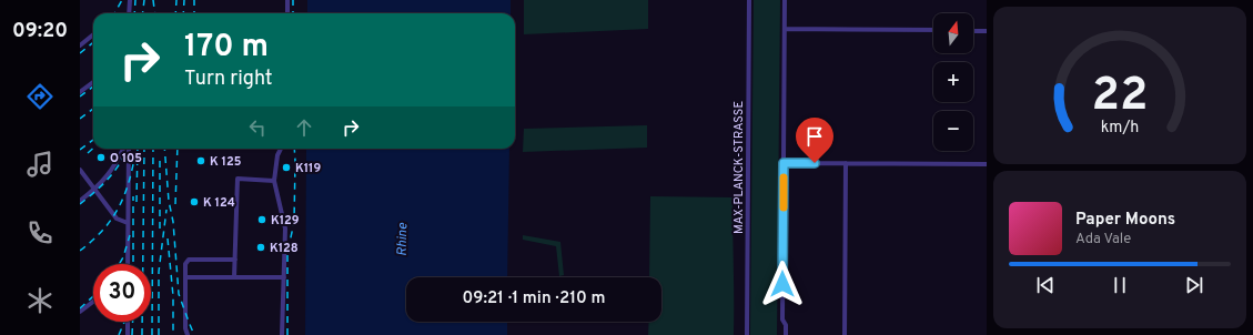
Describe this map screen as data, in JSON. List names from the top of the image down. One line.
{"streets":{"street":["MAX-PLANCK-STRASSE"]},"water":["Rhine"],"places":["O 105","K 125","K119","K 124","K129","K128"],"north":"top","page":{"tabs":"09:20","map_buttons":["+","−"],"turn":["170 m","Turn right"],"song":["Paper Moons","Ada Vale"],"limit":"30","trip":"09:21 · 1 min · 210 m","gauge":["22","km/h"]}}
